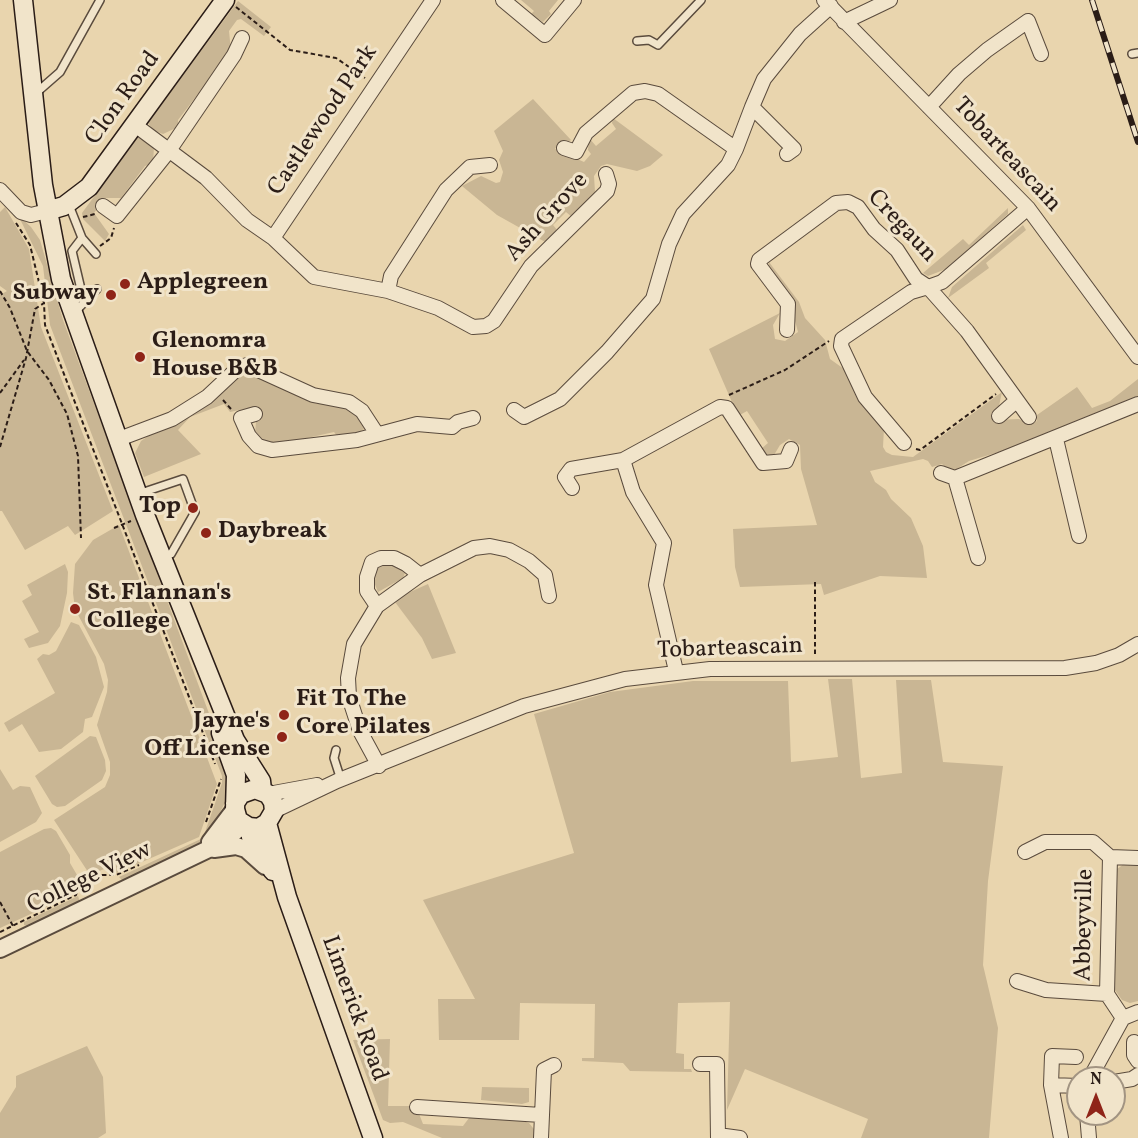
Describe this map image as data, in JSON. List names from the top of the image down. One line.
{"streets":{"main road":["Clon Road","Limerick Road"],"street":["Castlewood Park","Tobarteascain","Ash Grove","Cregaun","College View","Abbeyville"]},"crossings":[["Clon Road","Castlewood Park"],["Castlewood Park","Ash Grove"],["Tobarteascain","Cregaun"],["Tobarteascain","College View"],["Tobarteascain","Limerick Road"],["College View","Limerick Road"]],"places":["Applegreen","Subway","Glenomra House B&B","Top","Daybreak","St. Flannan's College","Fit To The Core Pilates","Jayne's Off License"],"north":"top"}
